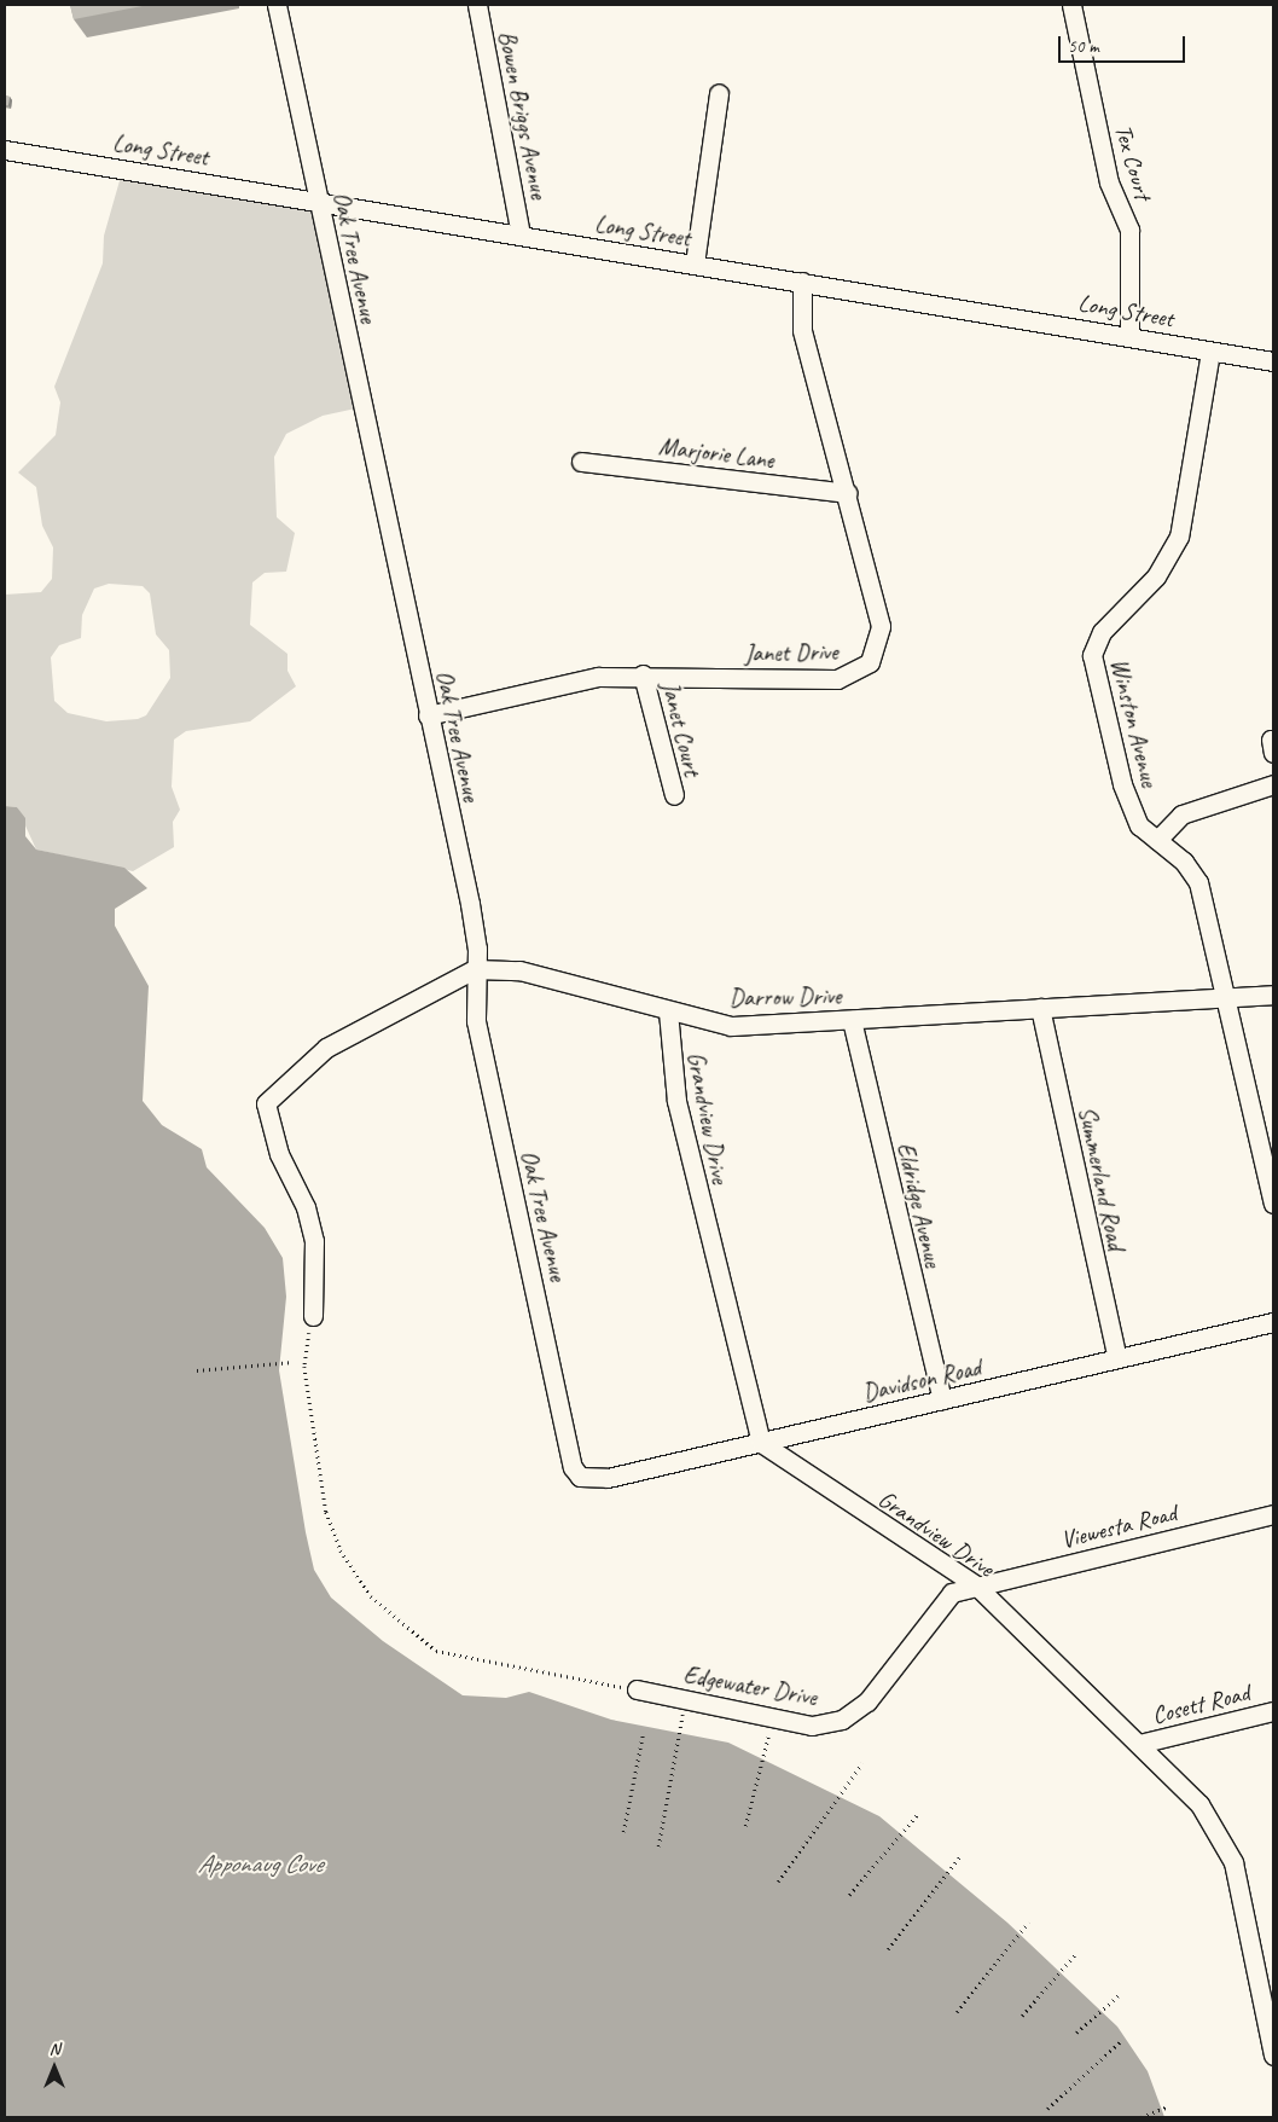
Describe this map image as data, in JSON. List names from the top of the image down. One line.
{"streets":{"street":["Bowen Briggs Avenue","Long Street","Tex Court","Oak Tree Avenue","Marjorie Lane","Janet Drive","Winston Avenue","Janet Court","Darrow Drive","Grandview Drive","Summerland Road","Eldridge Avenue","Davidson Road","Viewesta Road","Edgewater Drive","Cosett Road"]},"crossings":[["Bowen Briggs Avenue","Long Street"],["Long Street","Tex Court"],["Long Street","Oak Tree Avenue"],["Long Street","Janet Drive"],["Long Street","Winston Avenue"],["Oak Tree Avenue","Janet Drive"],["Oak Tree Avenue","Darrow Drive"],["Oak Tree Avenue","Davidson Road"],["Marjorie Lane","Janet Drive"],["Janet Drive","Janet Court"],["Winston Avenue","Darrow Drive"],["Darrow Drive","Grandview Drive"],["Darrow Drive","Summerland Road"],["Darrow Drive","Eldridge Avenue"],["Grandview Drive","Davidson Road"],["Grandview Drive","Viewesta Road"],["Grandview Drive","Edgewater Drive"],["Grandview Drive","Cosett Road"],["Summerland Road","Davidson Road"],["Eldridge Avenue","Davidson Road"],["Viewesta Road","Edgewater Drive"]],"water":["Apponaug Cove"],"scale_bar":"50 m","north":"top"}
